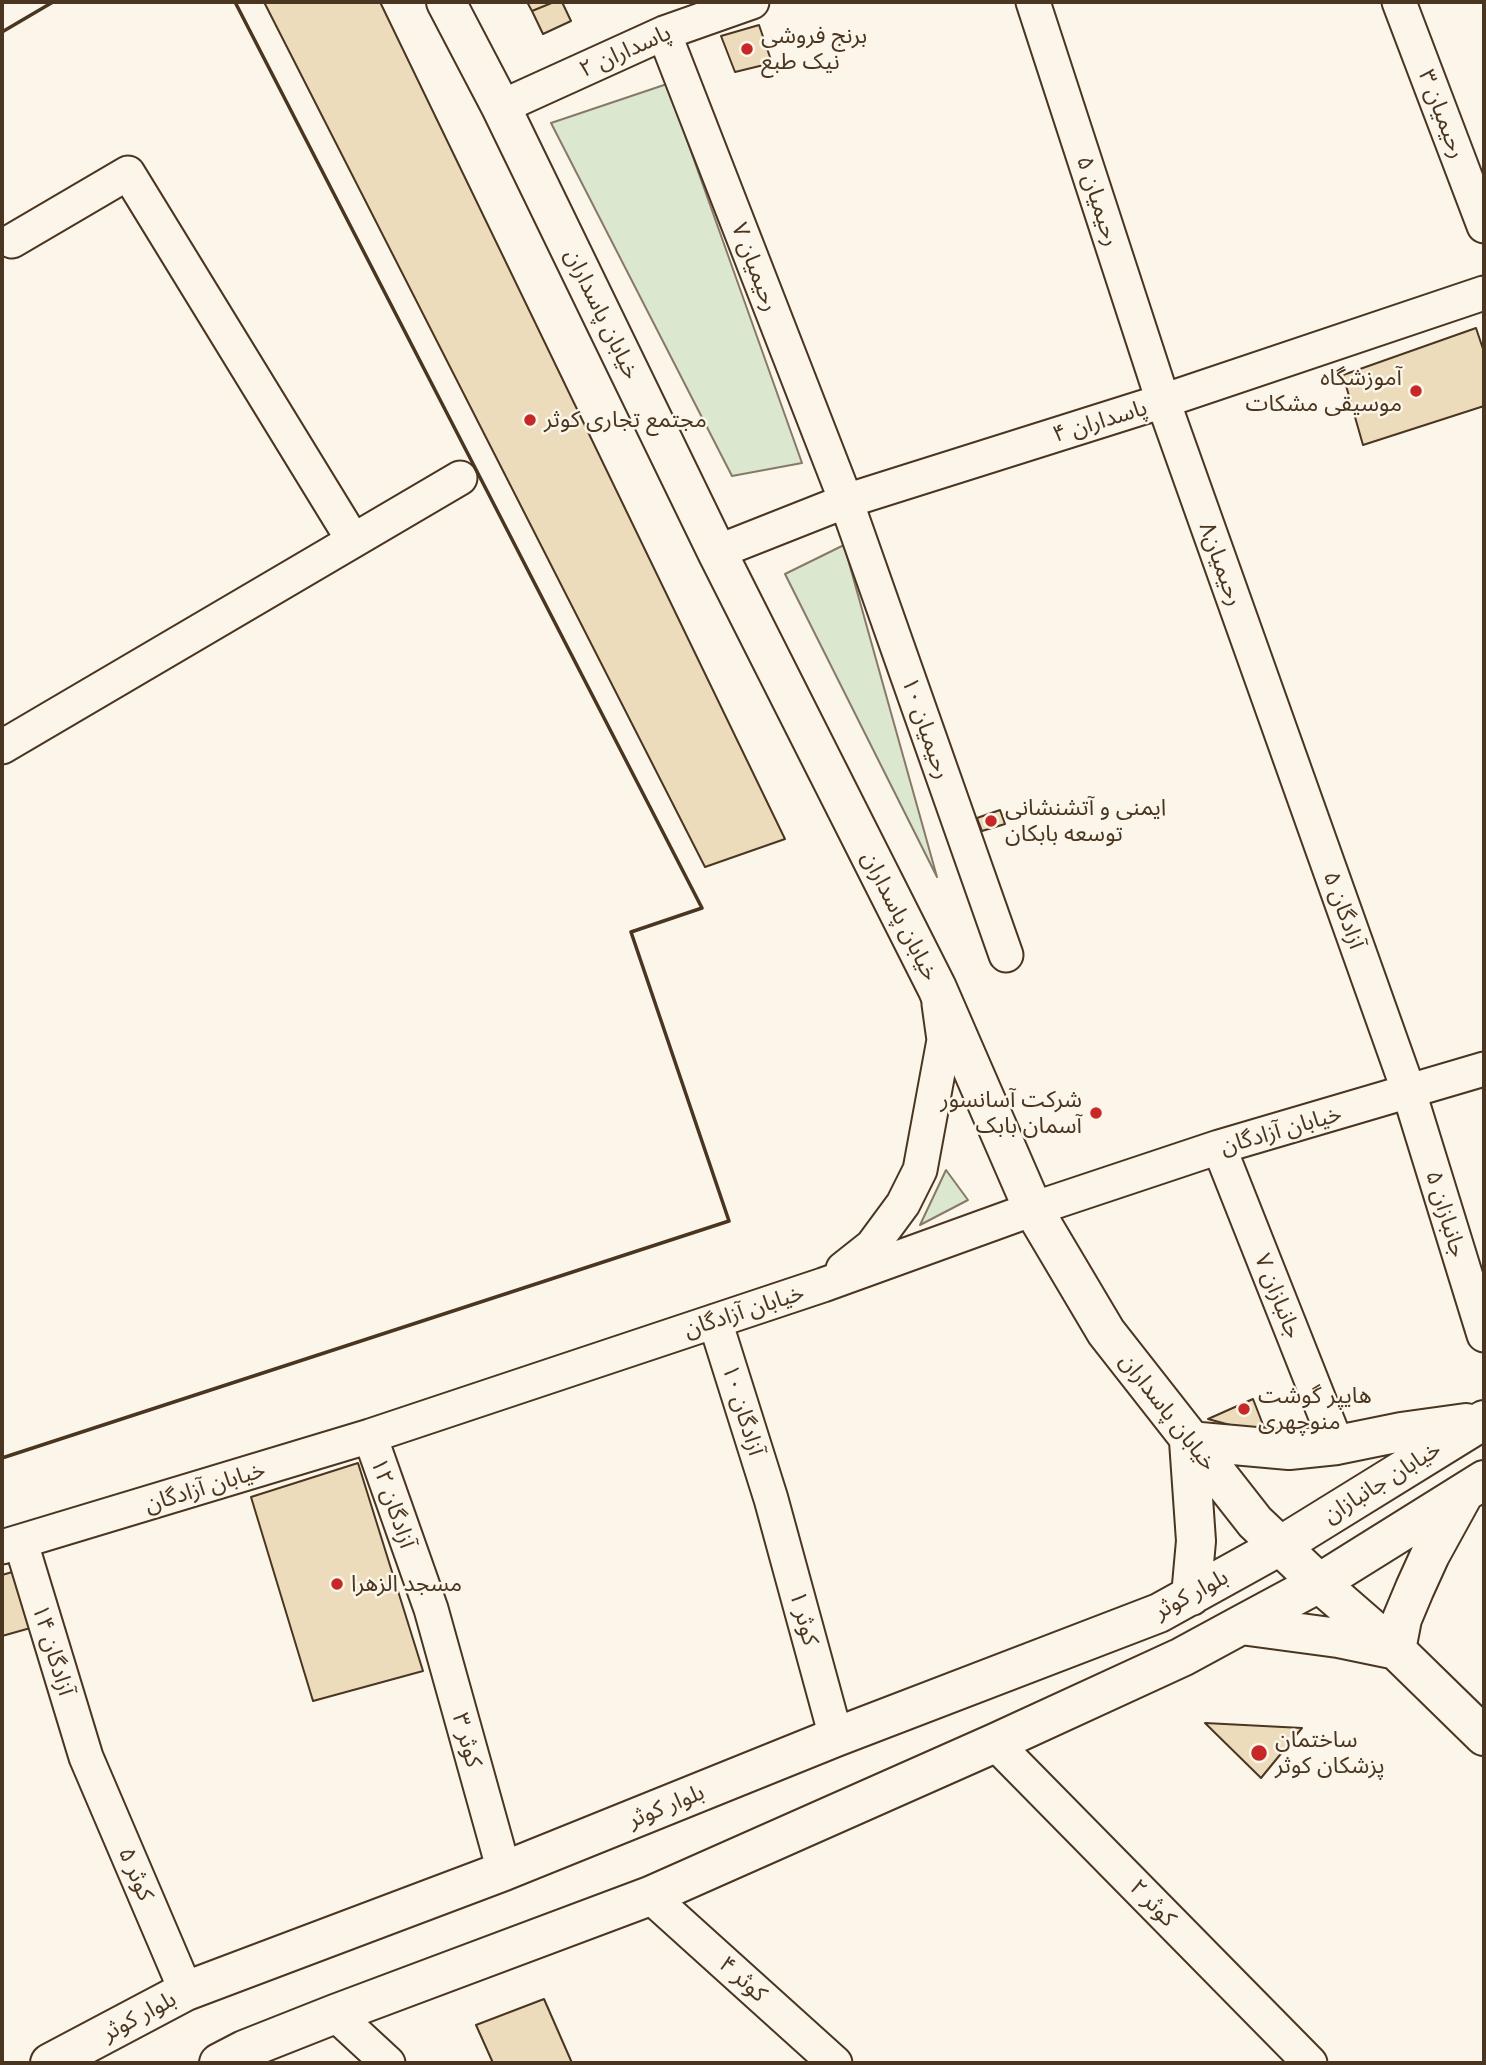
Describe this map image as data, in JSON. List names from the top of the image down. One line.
{"streets":{"street":["پاسداران ۲","رحیمیان ۳","رحیمیان ۵","رحیمیان ۷","خیابان پاسداران","پاسداران ۴","رحیمیان۸","رحیمیان ۱۰","آزادگان ۵","خیابان آزادگان","جانبازان ۵","جانبازان ۷","آزادگان ۱۰","خیابان جانبازان","آزادگان ۱۲","بلوار کوثر","کوثر ۱","آزادگان ۱۴","کوثر ۳","کوثر ۵","کوثر ۲","کوثر ۴"]},"crossings":[["پاسداران ۲","رحیمیان ۷"],["پاسداران ۲","خیابان پاسداران"],["رحیمیان ۵","پاسداران ۴"],["رحیمیان ۵","رحیمیان۸"],["رحیمیان ۷","پاسداران ۴"],["رحیمیان ۷","رحیمیان ۱۰"],["خیابان پاسداران","پاسداران ۴"],["خیابان پاسداران","خیابان آزادگان"],["خیابان پاسداران","خیابان جانبازان"],["خیابان پاسداران","بلوار کوثر"],["پاسداران ۴","رحیمیان۸"],["پاسداران ۴","رحیمیان ۱۰"],["رحیمیان۸","آزادگان ۵"],["آزادگان ۵","خیابان آزادگان"],["آزادگان ۵","جانبازان ۵"],["خیابان آزادگان","جانبازان ۵"],["خیابان آزادگان","جانبازان ۷"],["خیابان آزادگان","آزادگان ۱۰"],["خیابان آزادگان","آزادگان ۱۲"],["خیابان آزادگان","آزادگان ۱۴"],["آزادگان ۱۰","کوثر ۱"],["خیابان جانبازان","بلوار کوثر"],["آزادگان ۱۲","کوثر ۳"],["بلوار کوثر","کوثر ۱"],["بلوار کوثر","کوثر ۳"],["بلوار کوثر","کوثر ۵"],["آزادگان ۱۴","کوثر ۵"]],"places":["برنج فروشی نیک طبع","آموزشگاه موسیقی مشکات","مجتمع تجاری کوثر","ایمنی و آتشنشانی توسعه بابکان","شرکت آسانسور آسمان بابک","هایپر گوشت منوچهری","مسجد الزهرا","ساختمان پزشکان کوثر"]}
